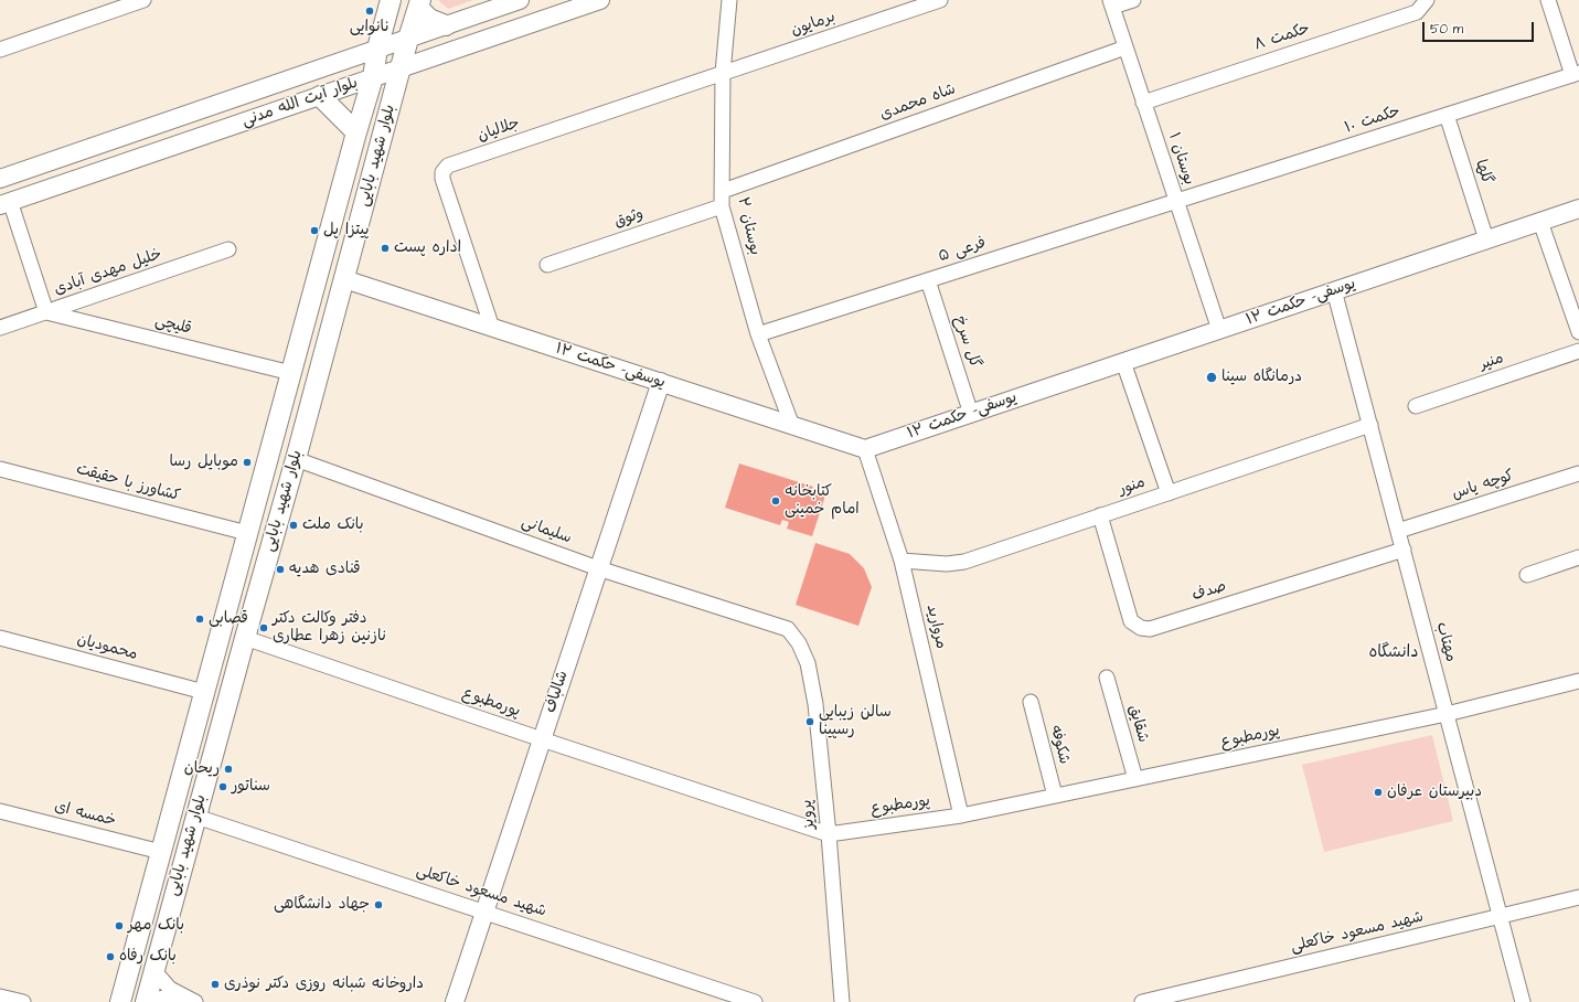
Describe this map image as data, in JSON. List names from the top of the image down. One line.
{"streets":{"main road":["بلوار شهید بابایی"],"street":["برمایون","حکمت ۸","بلوار آیت الله مدنی","شاه محمدی","حکمت ۱۰","جلالیان","بوستان ۱","گلها","وثوق","بوستان ۲","فرعی ۵","خلیل مهدی آبادی","یوسفی- حکمت ۱۲","قلیچی","گل سرخ","منیر","کشاورز با حقیقت","کوچه یاس","منور","سلیمانی","صدف","مروارید","مهتاب","محمودیان","شالباف","پورمطبوع","شقایق","شکوفه","خمسه ای","پرویز","شهید مسعود خاکعلی"]},"crossings":[["برمایون","جلالیان"],["برمایون","بوستان ۲"],["حکمت ۸","بوستان ۱"],["بلوار آیت الله مدنی","بلوار شهید بابایی"],["شاه محمدی","بوستان ۱"],["شاه محمدی","بوستان ۲"],["حکمت ۱۰","بوستان ۱"],["حکمت ۱۰","گلها"],["حکمت ۱۰","فرعی ۵"],["جلالیان","بوستان ۲"],["جلالیان","یوسفی- حکمت ۱۲"],["بلوار شهید بابایی","یوسفی- حکمت ۱۲"],["بلوار شهید بابایی","قلیچی"],["بلوار شهید بابایی","کشاورز با حقیقت"],["بلوار شهید بابایی","سلیمانی"],["بلوار شهید بابایی","محمودیان"],["بلوار شهید بابایی","پورمطبوع"],["بلوار شهید بابایی","خمسه ای"],["بلوار شهید بابایی","شهید مسعود خاکعلی"],["بوستان ۱","فرعی ۵"],["بوستان ۱","یوسفی- حکمت ۱۲"],["گلها","یوسفی- حکمت ۱۲"],["وثوق","بوستان ۲"],["بوستان ۲","فرعی ۵"],["بوستان ۲","یوسفی- حکمت ۱۲"],["فرعی ۵","گل سرخ"],["خلیل مهدی آبادی","قلیچی"],["یوسفی- حکمت ۱۲","گل سرخ"],["یوسفی- حکمت ۱۲","مروارید"],["یوسفی- حکمت ۱۲","مهتاب"],["یوسفی- حکمت ۱۲","شالباف"],["کوچه یاس","مهتاب"],["منور","صدف"],["منور","مروارید"],["منور","مهتاب"],["سلیمانی","شالباف"],["سلیمانی","پرویز"],["صدف","مهتاب"],["مروارید","پورمطبوع"],["مهتاب","پورمطبوع"],["مهتاب","شهید مسعود خاکعلی"],["شالباف","پورمطبوع"],["شالباف","شهید مسعود خاکعلی"],["پورمطبوع","شقایق"],["پورمطبوع","شکوفه"],["پورمطبوع","پرویز"]],"districts":["دانشگاه"],"places":["نانوایی","پیتزا پل","اداره پست","درمانگاه سینا","موبایل رسا","کتابخانه امام خمینی","بانک ملت","قنادی هدیه","قصابی","دفتر وکالت دکتر نازنین زهرا عطاری","سالن زیبایی رسپینا","ریحان","سناتور","دبیرستان عرفان","جهاد دانشگاهی","بانک مهر","بانک رفاه","داروخانه شبانه روزی دکتر نوذری"],"scale_bar":"50 m"}
